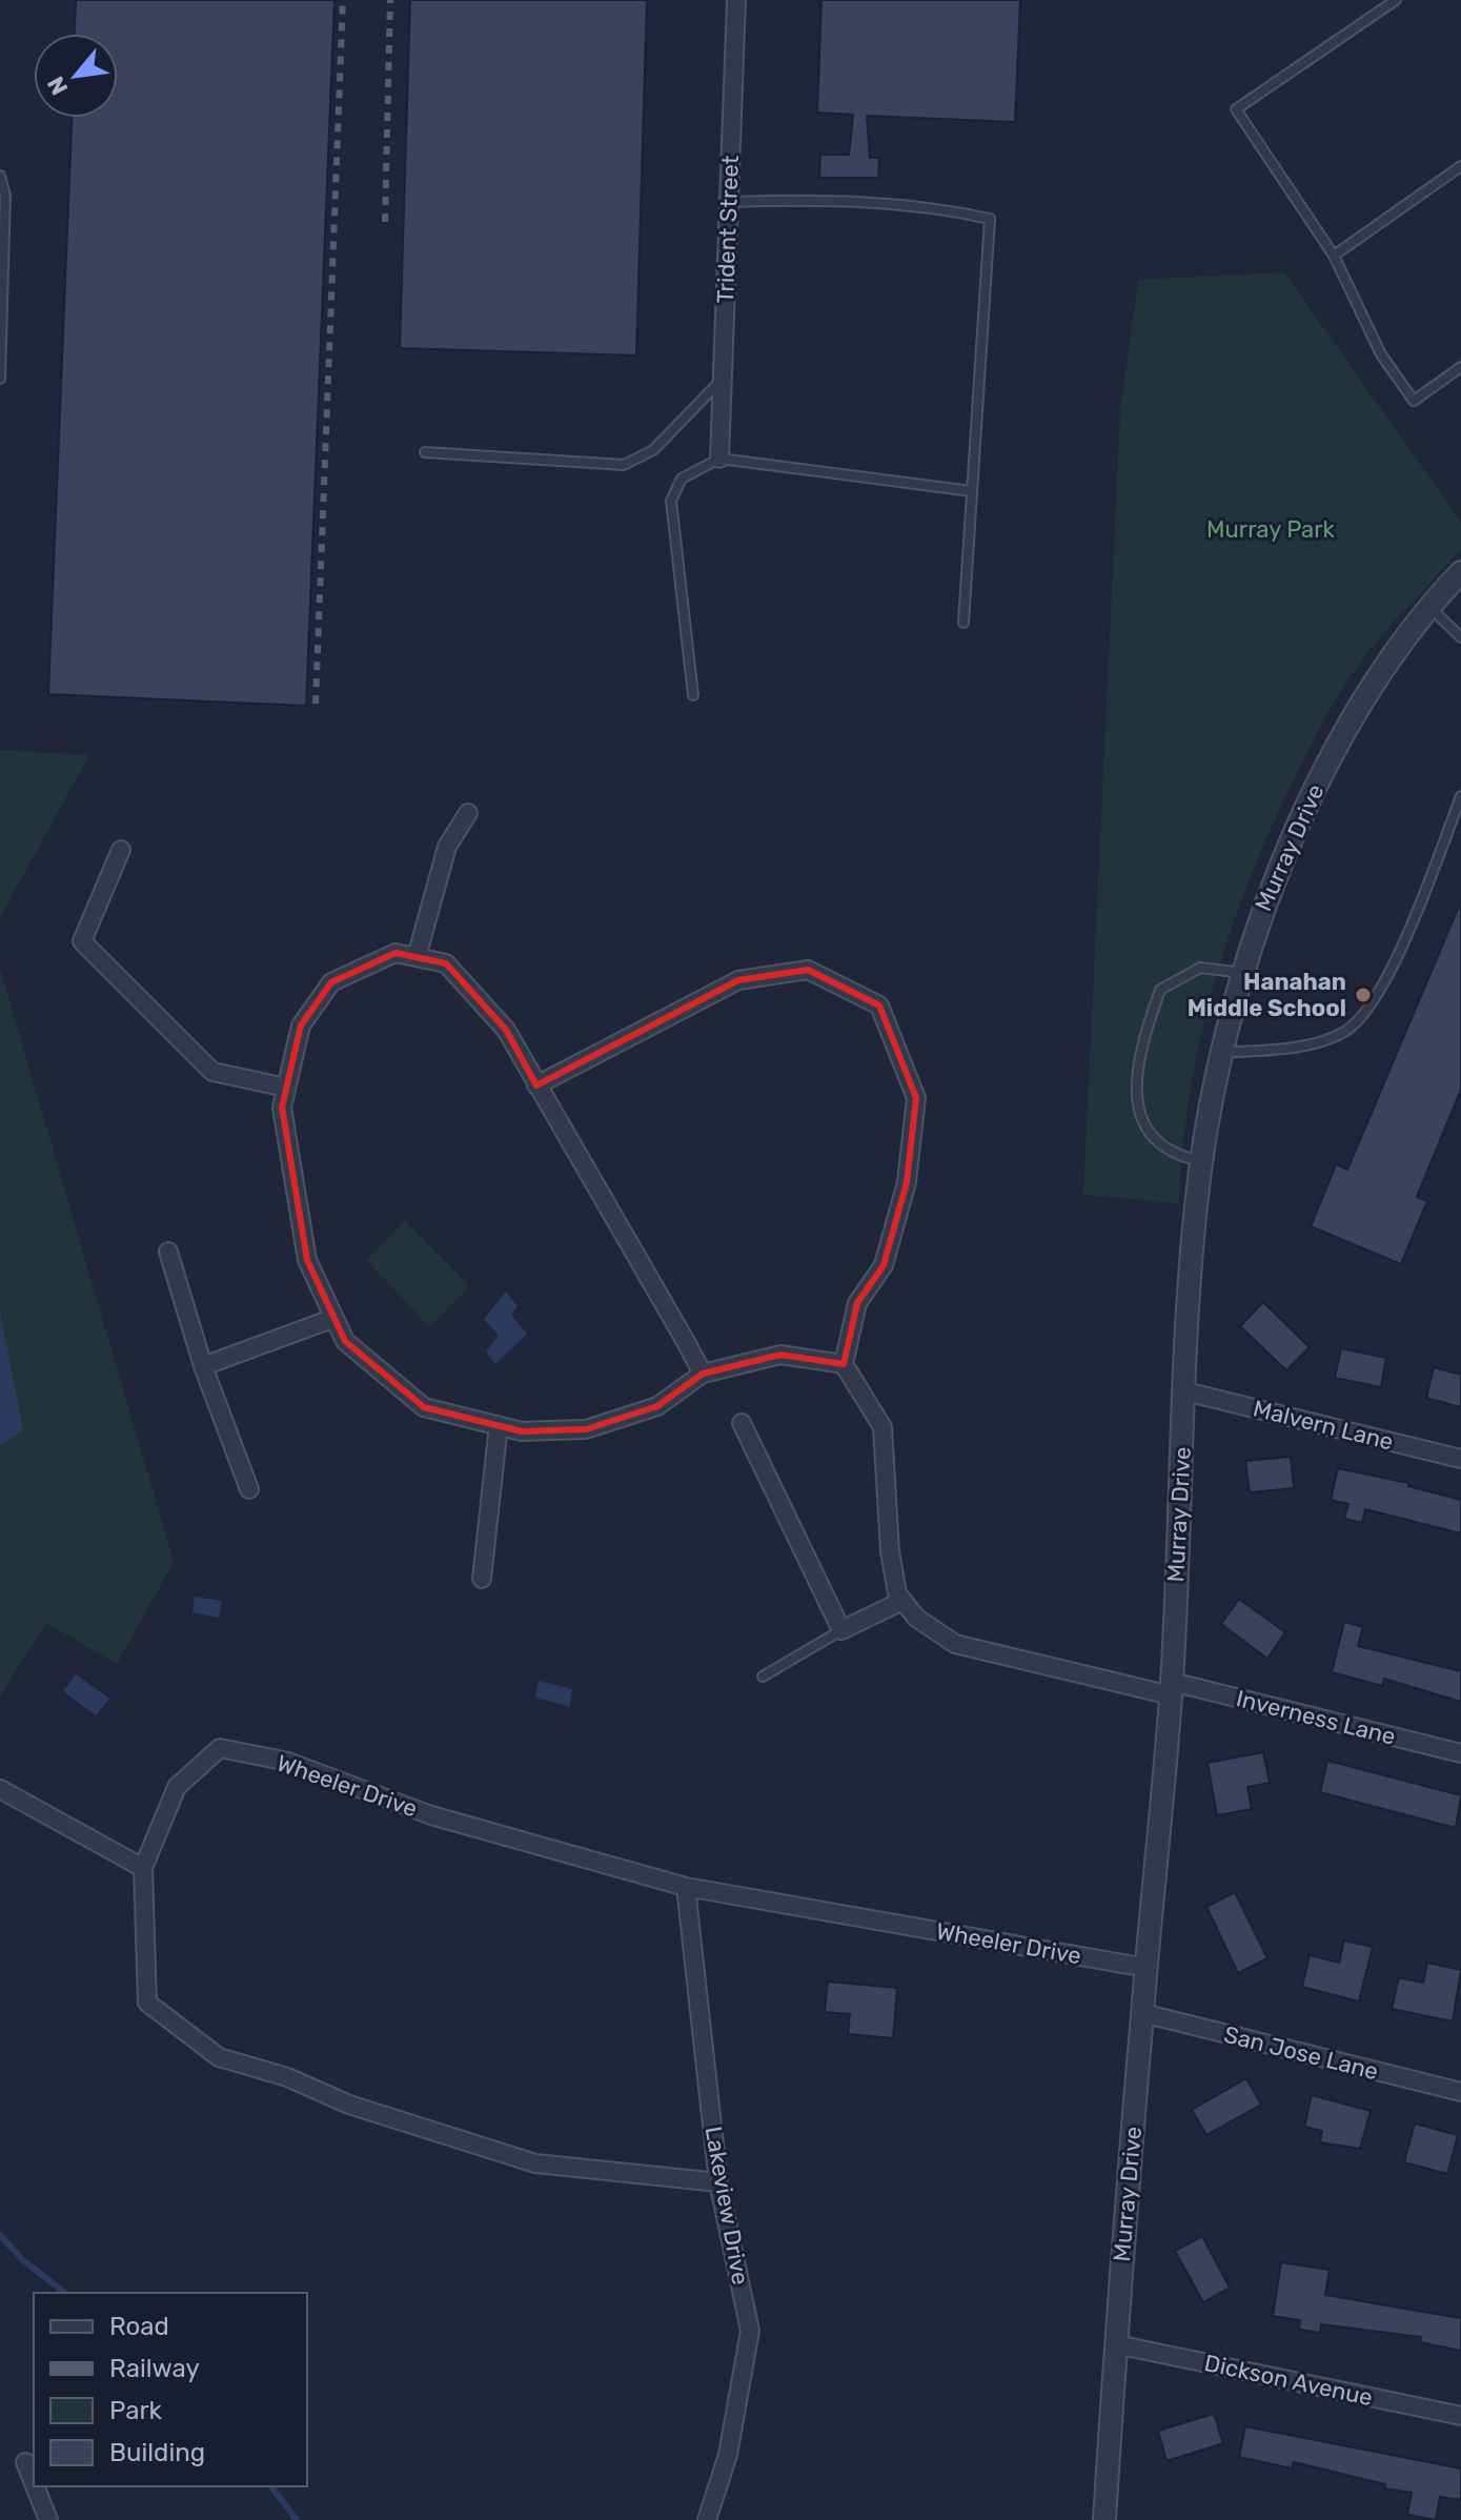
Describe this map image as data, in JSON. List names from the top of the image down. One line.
{"streets":{"street":["Trident Street","Murray Drive","Malvern Lane","Inverness Lane","Wheeler Drive","San Jose Lane","Lakeview Drive","Dickson Avenue"]},"crossings":[["Murray Drive","Malvern Lane"],["Murray Drive","Inverness Lane"],["Murray Drive","Wheeler Drive"],["Murray Drive","San Jose Lane"],["Murray Drive","Dickson Avenue"],["Wheeler Drive","Lakeview Drive"]],"parks":["Murray Park"],"places":["Hanahan Middle School"],"legend":["Road","Railway","Park","Building"],"north":"bottom left"}
